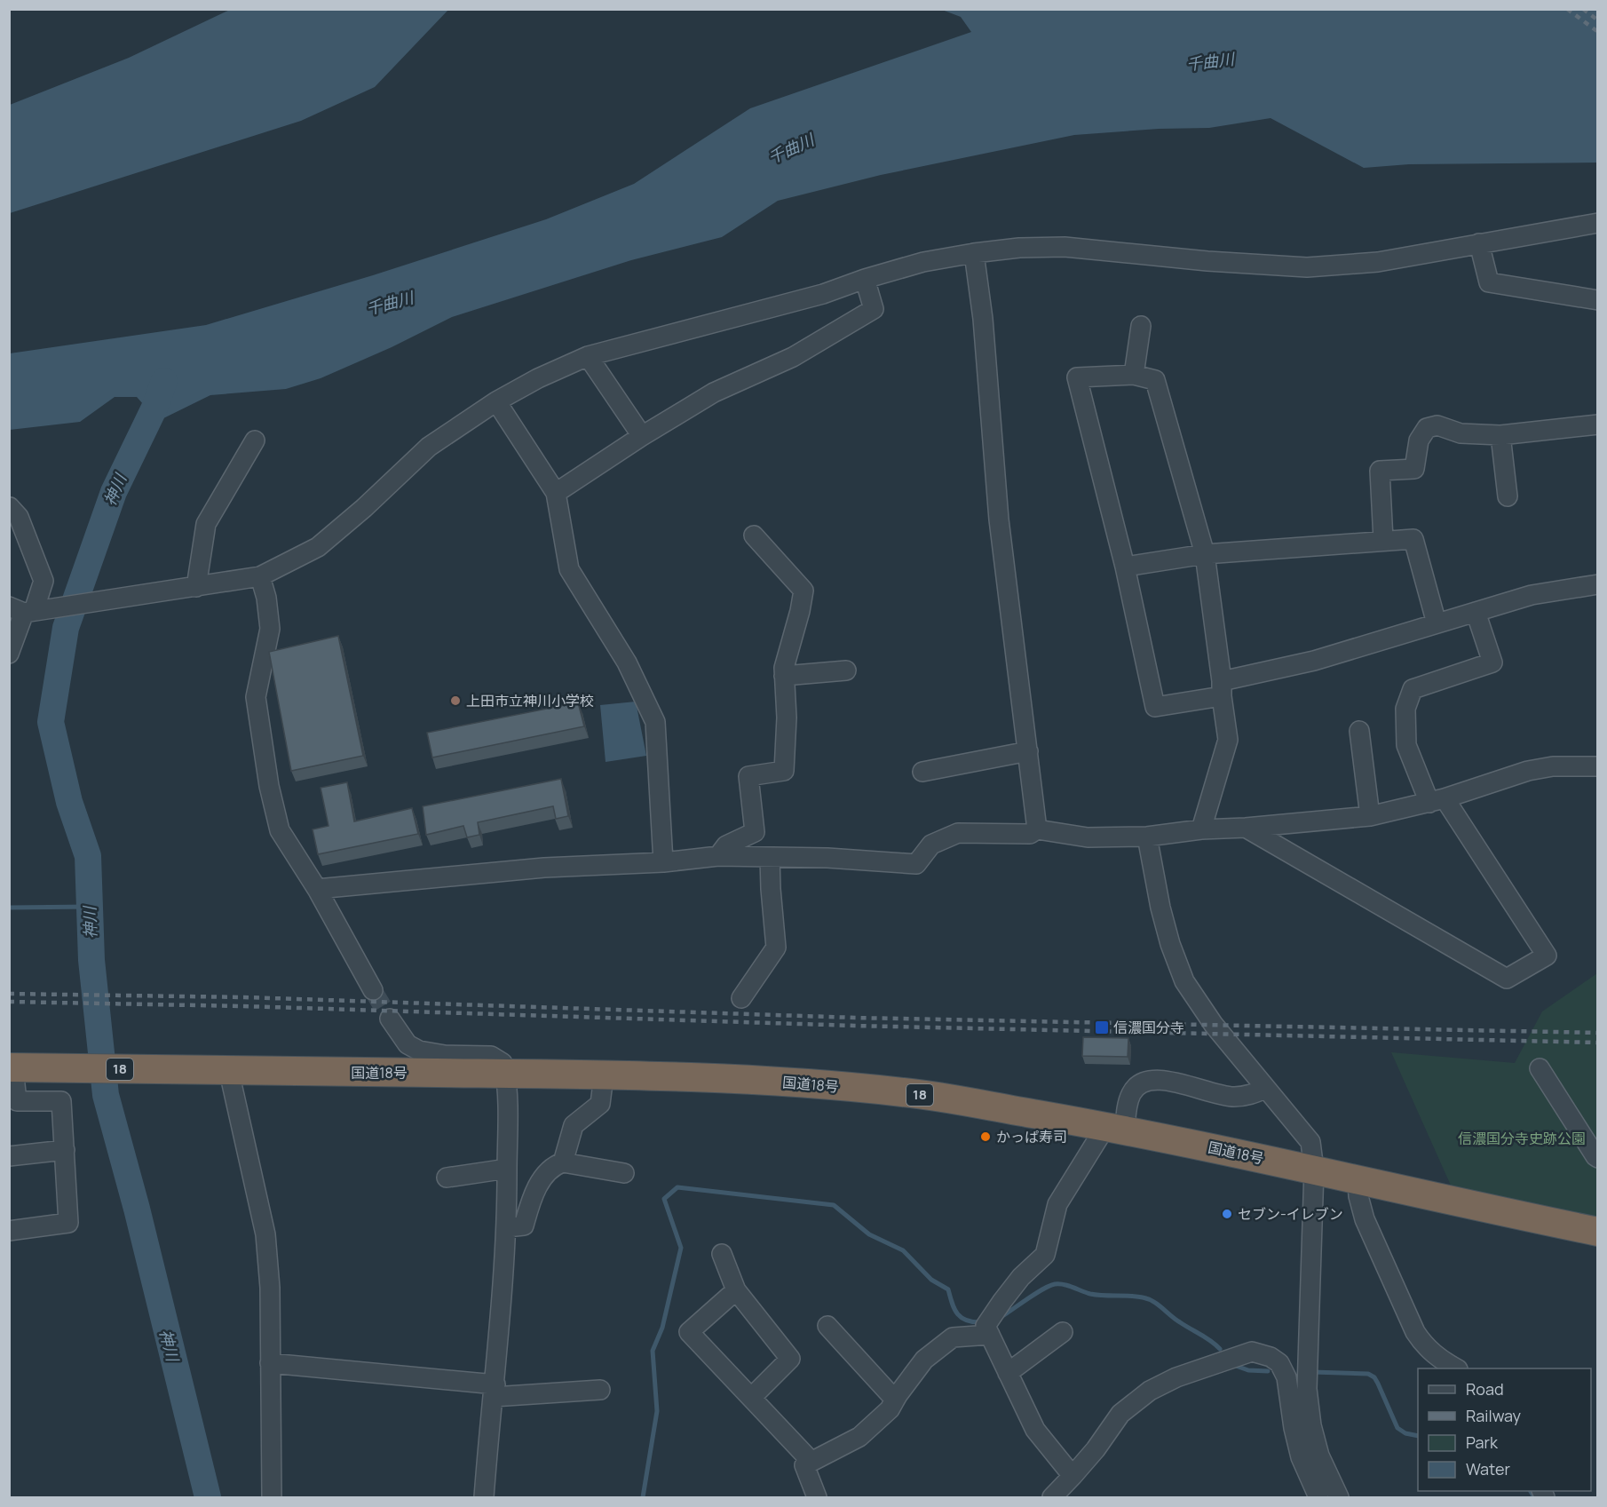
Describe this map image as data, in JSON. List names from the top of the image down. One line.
{"streets":{"highway":["18","国道18号"]},"water":["千曲川","神川"],"parks":["信濃国分寺史跡公園"],"places":{"other":["上田市立神川小学校","かっぱ寿司","セブン-イレブン"],"transit":["信濃国分寺"]},"legend":["Road","Railway","Park","Water"]}
